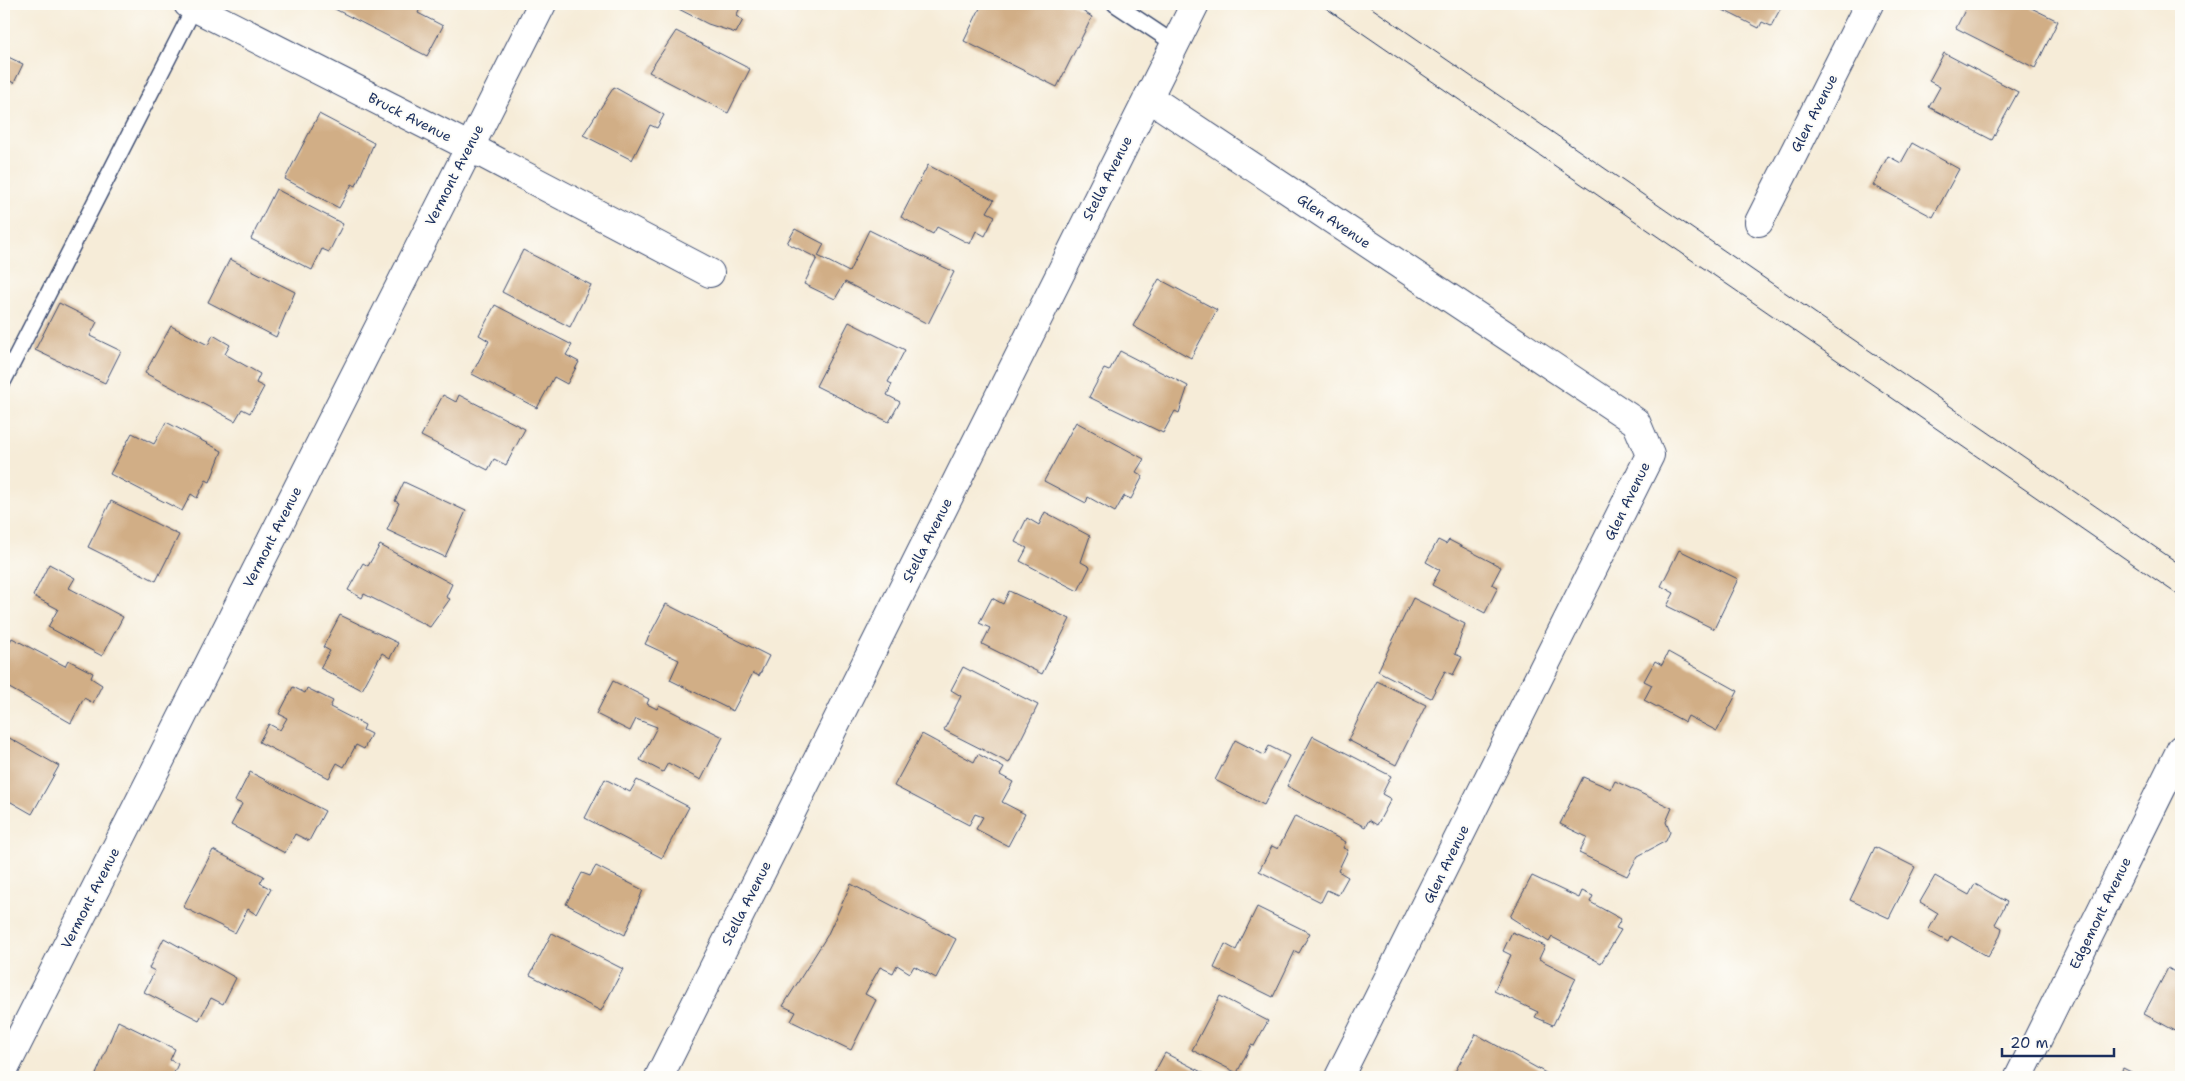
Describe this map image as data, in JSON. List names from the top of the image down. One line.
{"streets":{"street":["Glen Avenue","Bruck Avenue","Vermont Avenue","Stella Avenue","Edgemont Avenue"]},"crossings":[["Glen Avenue","Stella Avenue"],["Bruck Avenue","Vermont Avenue"]],"scale_bar":"20 m"}
